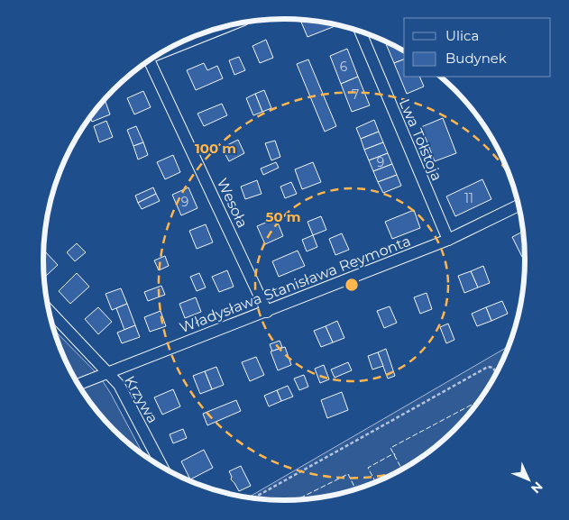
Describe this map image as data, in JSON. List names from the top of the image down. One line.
{"streets":{"street":["Lwa Tołstoja","Wesoła","Władysława Stanisława Reymonta","Krzywa"]},"crossings":[["Lwa Tołstoja","Władysława Stanisława Reymonta"],["Wesoła","Władysława Stanisława Reymonta"],["Władysława Stanisława Reymonta","Krzywa"]],"house_numbers":["6","7","9","11","9"],"legend":["Ulica","Budynek"],"north":"bottom right","rings":["100 m","50 m"]}
